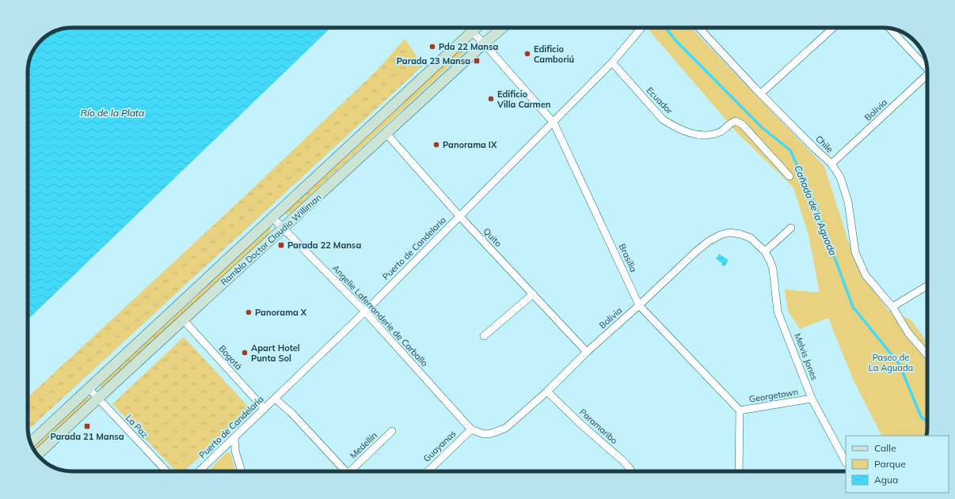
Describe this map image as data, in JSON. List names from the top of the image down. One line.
{"streets":{"main road":["Rambla Doctor Claudio Williman"],"street":["Ecuador","Bolivia","Chile","Quito","Puerto de Candelaria","Brasilia","Angelie Laferranderie de Carballo","Melvis Jones","Bogotá","Georgetown","La Paz","Paramaribo","Medellín","Guayanas"]},"crossings":[["Ecuador","Puerto de Candelaria"],["Bolivia","Chile"],["Bolivia","Quito"],["Bolivia","Brasilia"],["Bolivia","Angelie Laferranderie de Carballo"],["Bolivia","Melvis Jones"],["Bolivia","Paramaribo"],["Bolivia","Guayanas"],["Quito","Rambla Doctor Claudio Williman"],["Quito","Puerto de Candelaria"],["Rambla Doctor Claudio Williman","Brasilia"],["Rambla Doctor Claudio Williman","Angelie Laferranderie de Carballo"],["Rambla Doctor Claudio Williman","Bogotá"],["Rambla Doctor Claudio Williman","La Paz"],["Puerto de Candelaria","Brasilia"],["Puerto de Candelaria","Angelie Laferranderie de Carballo"],["Puerto de Candelaria","Bogotá"],["Brasilia","Georgetown"],["Angelie Laferranderie de Carballo","Guayanas"],["Melvis Jones","Georgetown"]],"water":["Río de la Plata","Cañada de la Aguada"],"parks":["Paseo de La Aguada"],"places":{"other":["Pda 22 Mansa","Edificio Camboriú","Edificio Villa Carmen","Panorama IX","Panorama X","Apart Hotel Punta Sol"],"transit":["Parada 23 Mansa","Parada 22 Mansa","Parada 21 Mansa"]},"legend":["Calle","Parque","Agua"]}
